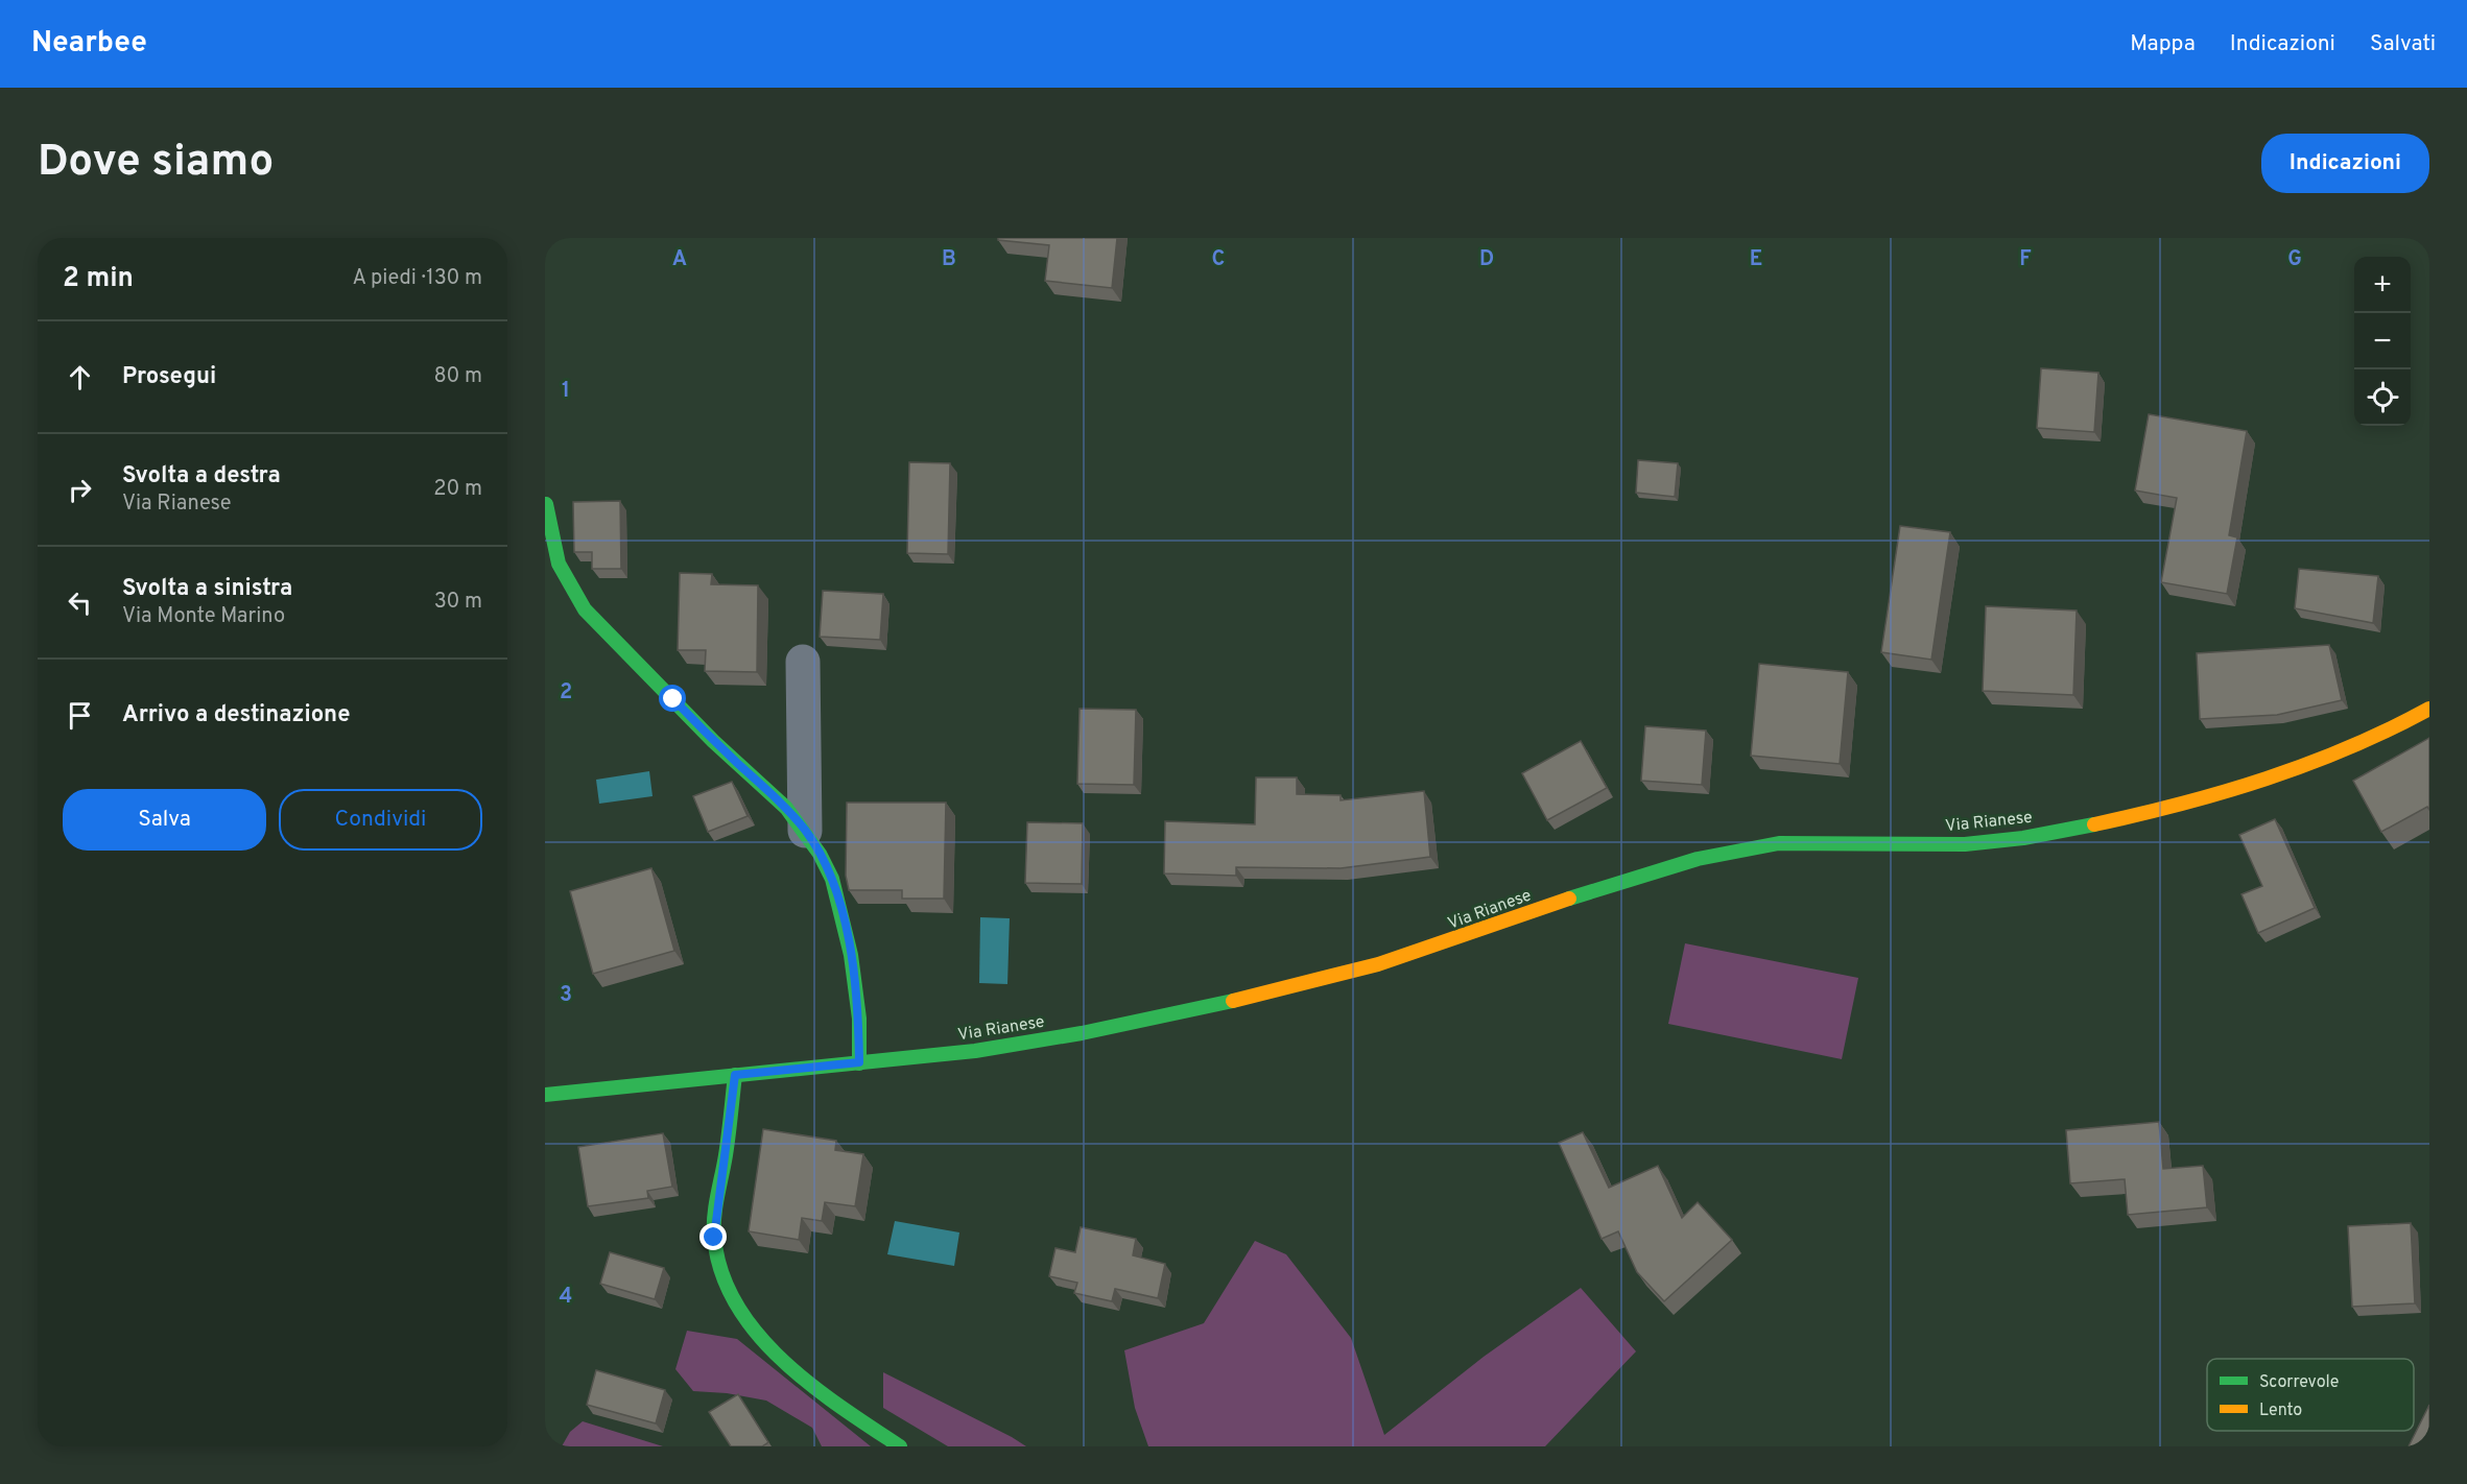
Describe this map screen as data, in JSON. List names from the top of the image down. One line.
{"streets":{"main road":["Via Rianese"]},"legend":["Scorrevole","Lento"],"page":{"header":"Nearbee","nav":["Mappa","Indicazioni","Salvati"],"buttons":["Indicazioni",["Salva","Condividi"]],"title":"Dove siamo","heading":["2 min","A piedi · 130 m"],"map_buttons":["+","−"],"list":[["Prosegui","80 m"],["Svolta a destra","Via Rianese","20 m"],["Svolta a sinistra","Via Monte Marino","30 m"],"Arrivo a destinazione"]},"grid":{"columns":["A","B","C","D","E","F","G"],"rows":["1","2","3","4"]}}
